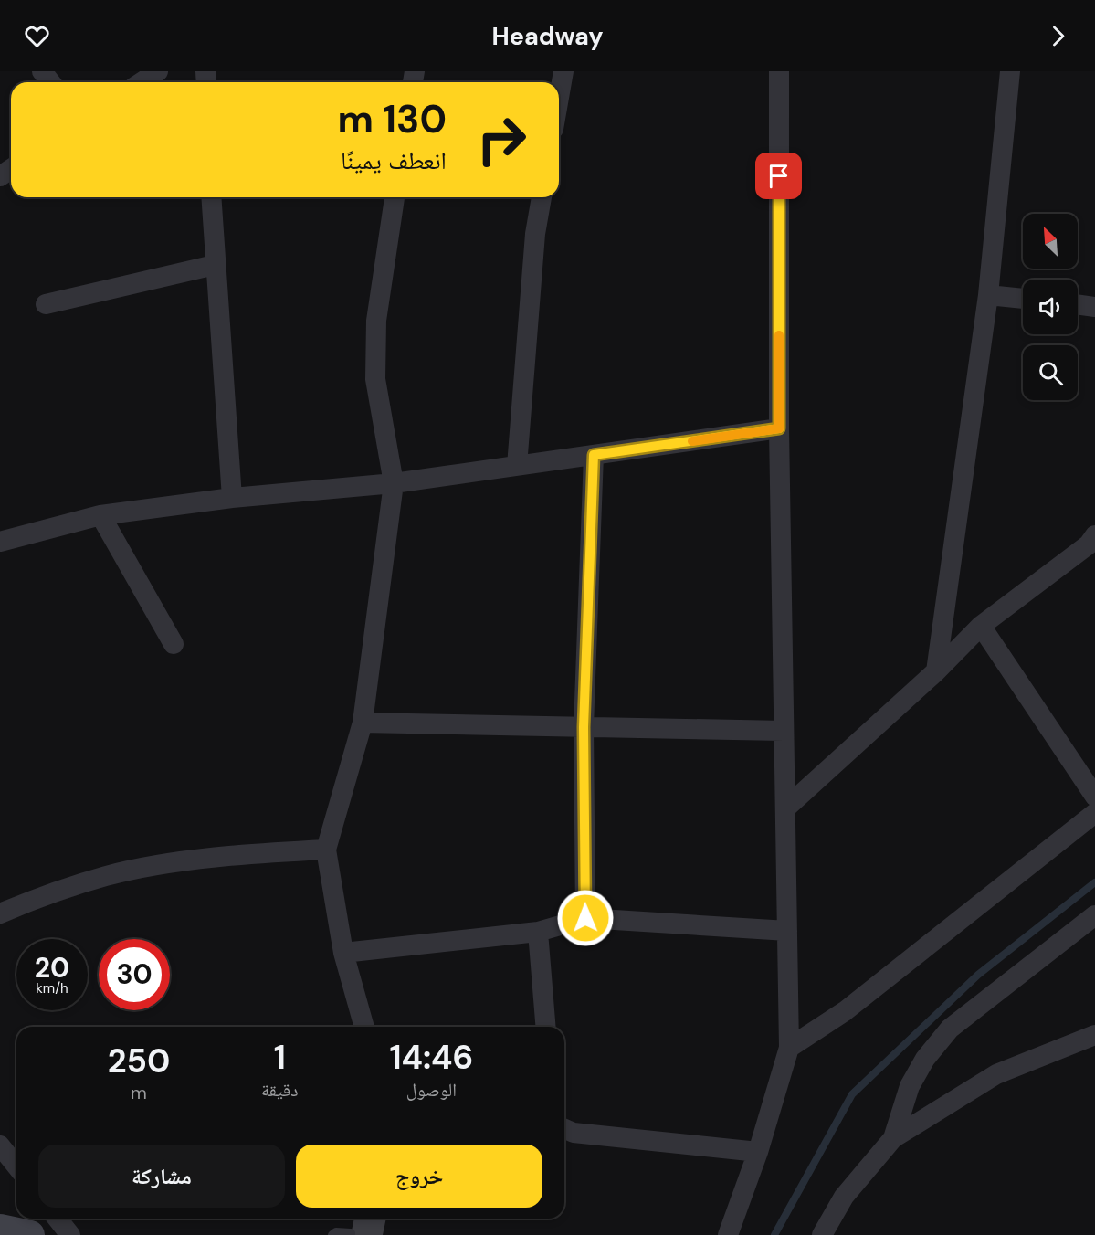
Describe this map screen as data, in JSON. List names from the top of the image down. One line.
{"north":"top left","page":{"header":"Headway","turn":["130 m","انعطف يمينًا"],"speed":"20 km/h","limit":"30","eta":["14:46","الوصول","1","دقيقة","250","m"],"buttons":["خروج","مشاركة"]}}
